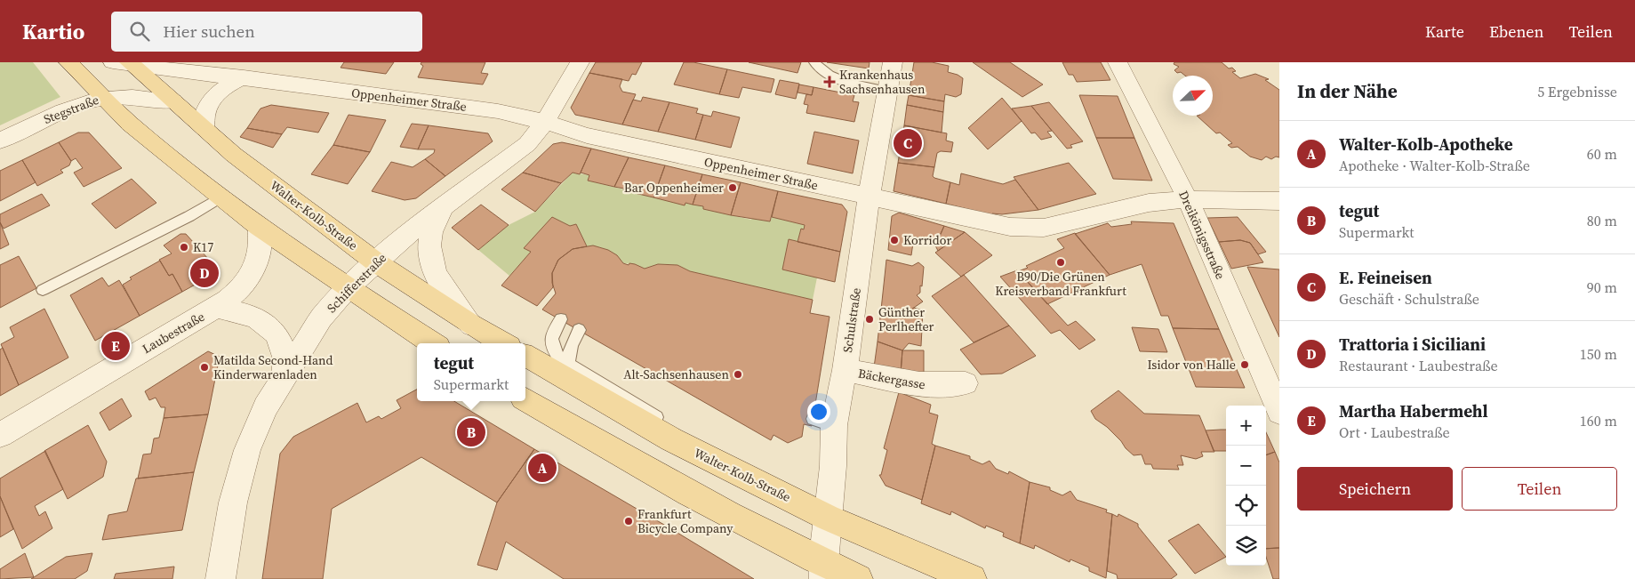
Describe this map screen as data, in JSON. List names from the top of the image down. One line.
{"streets":{"main road":["Walter-Kolb-Straße"],"street":["Oppenheimer Straße","Stegstraße","Dreikönigsstraße","Schifferstraße","Schulstraße","Laubestraße","Bäckergasse"]},"crossings":[["Oppenheimer Straße","Walter-Kolb-Straße"],["Oppenheimer Straße","Dreikönigsstraße"],["Oppenheimer Straße","Schifferstraße"],["Oppenheimer Straße","Schulstraße"],["Stegstraße","Walter-Kolb-Straße"],["Walter-Kolb-Straße","Schifferstraße"],["Walter-Kolb-Straße","Schulstraße"],["Schifferstraße","Laubestraße"],["Schulstraße","Bäckergasse"]],"places":{"health":["Krankenhaus Sachsenhausen"],"other":["Bar Oppenheimer","Korridor","K17","B90/Die Grünen Kreisverband Frankfurt","Günther Perlhefter","Isidor von Halle","Matilda Second-Hand Kinderwarenladen","Alt-Sachsenhausen","Frankfurt Bicycle Company"]},"north":"top right","page":{"header":"Kartio","search":"Hier suchen","nav":["Karte","Ebenen","Teilen"],"heading":["In der Nähe","5 Ergebnisse"],"list":[{"mark":"A","name":"Walter-Kolb-Apotheke","note":"Apotheke · Walter-Kolb-Straße","value":"60 m"},{"mark":"B","name":"tegut","note":"Supermarkt","value":"80 m"},{"mark":"C","name":"E. Feineisen","note":"Geschäft · Schulstraße","value":"90 m"},{"mark":"D","name":"Trattoria i Siciliani","note":"Restaurant · Laubestraße","value":"150 m"},{"mark":"E","name":"Martha Habermehl","note":"Ort · Laubestraße","value":"160 m"}],"pins":["C","D","E","B","A"],"popup":["tegut","Supermarkt"],"map_buttons":["+","−"],"buttons":["Speichern","Teilen"]}}
